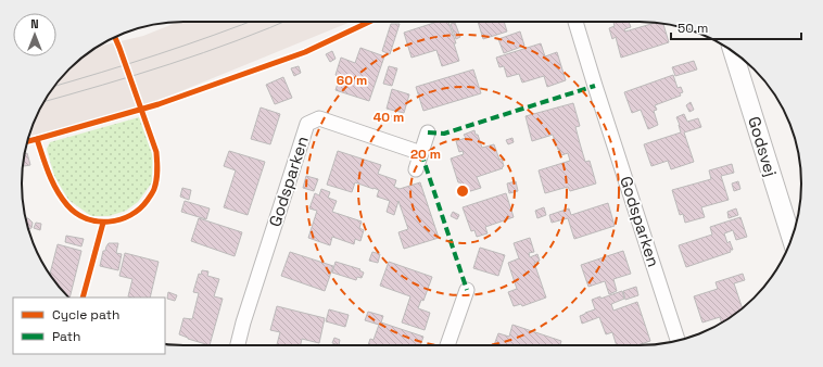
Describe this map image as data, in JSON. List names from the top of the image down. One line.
{"streets":{"street":["Godsvej","Godsparken"]},"legend":["Cycle path","Path"],"scale_bar":"50 m","north":"top","rings":["60 m","40 m","20 m"]}
